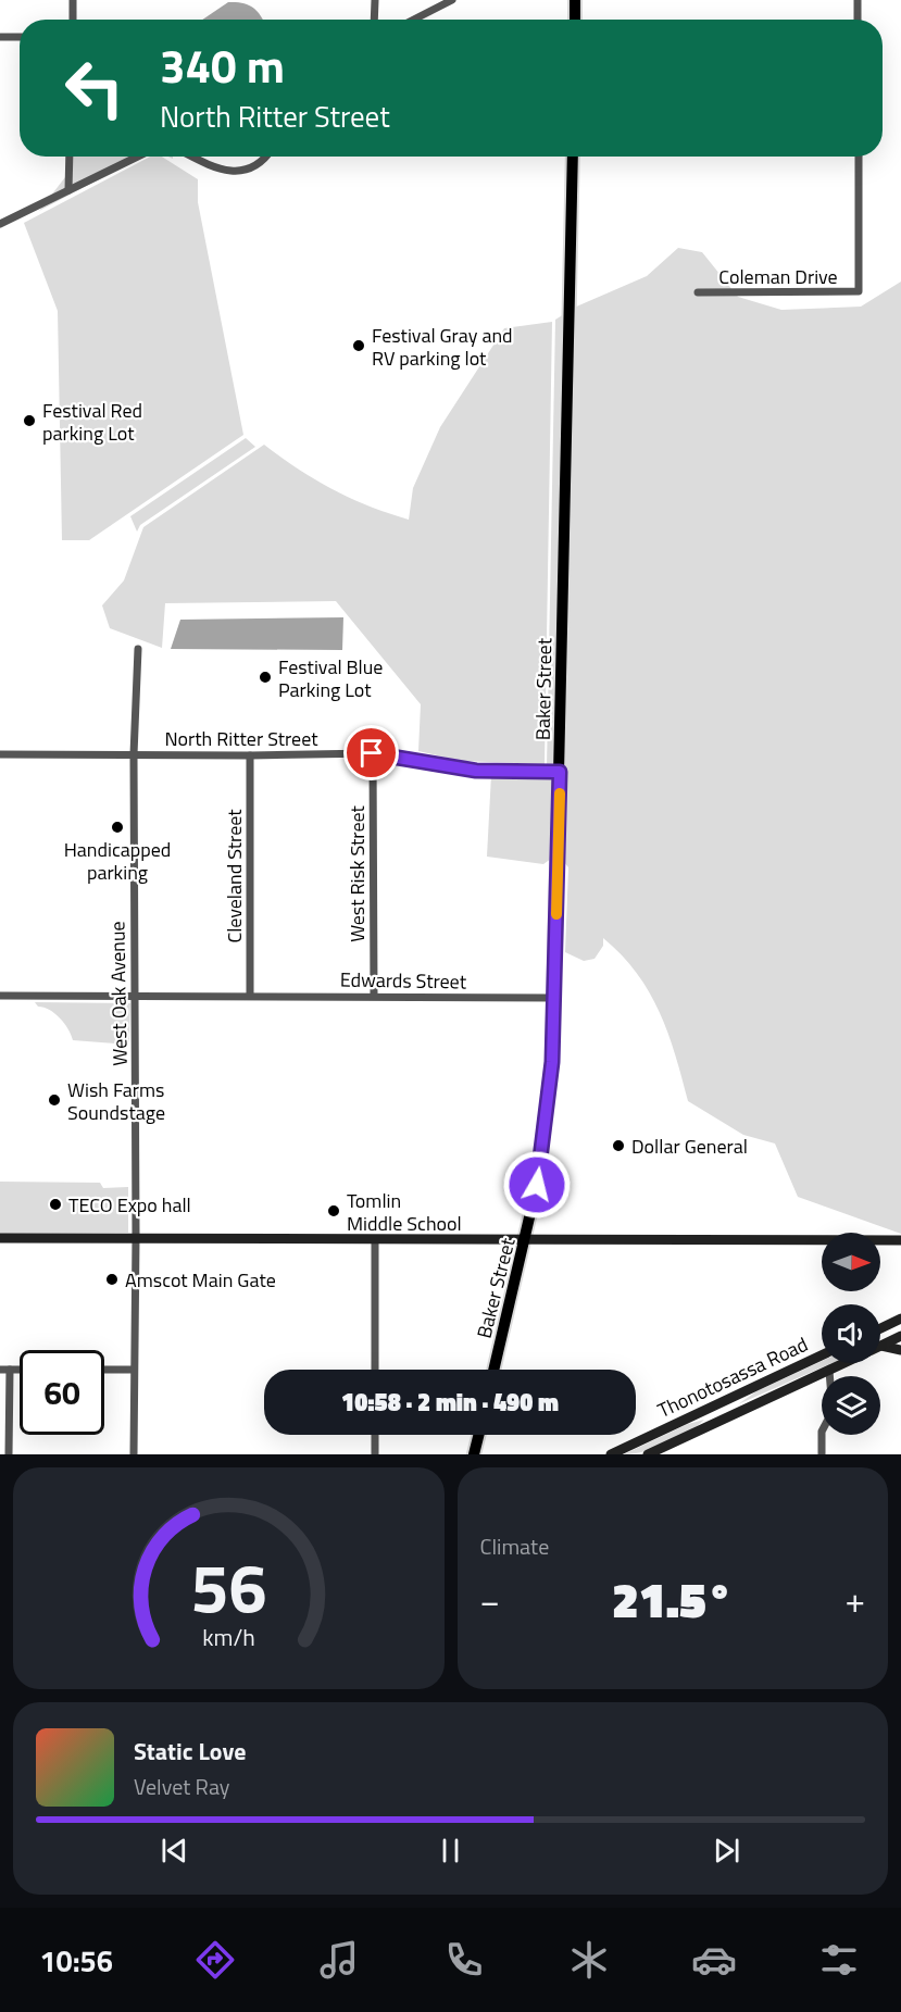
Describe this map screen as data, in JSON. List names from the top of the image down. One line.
{"streets":{"main road":["Baker Street"],"street":["Coleman Drive","North Ritter Street","West Risk Street","Cleveland Street","Edwards Street","West Oak Avenue","Thonotosassa Road"]},"crossings":[["Baker Street","North Ritter Street"],["Baker Street","Edwards Street"],["North Ritter Street","West Risk Street"],["North Ritter Street","Cleveland Street"],["North Ritter Street","West Oak Avenue"],["West Risk Street","Edwards Street"],["Cleveland Street","Edwards Street"],["Edwards Street","West Oak Avenue"]],"places":["Festival Gray and RV parking lot","Festival Red parking Lot","Festival Blue Parking Lot","Handicapped parking","Wish Farms Soundstage","Dollar General","TECO Expo hall","Tomlin Middle School","Amscot Main Gate"],"north":"right","page":{"turn":["340 m","North Ritter Street"],"limit":"60","trip":"10:58 · 2 min · 490 m","tile":"Climate","heat":["−","21.5°","+"],"song":["Static Love","Velvet Ray"],"tabs":"10:56","gauge":["56","km/h"]}}
